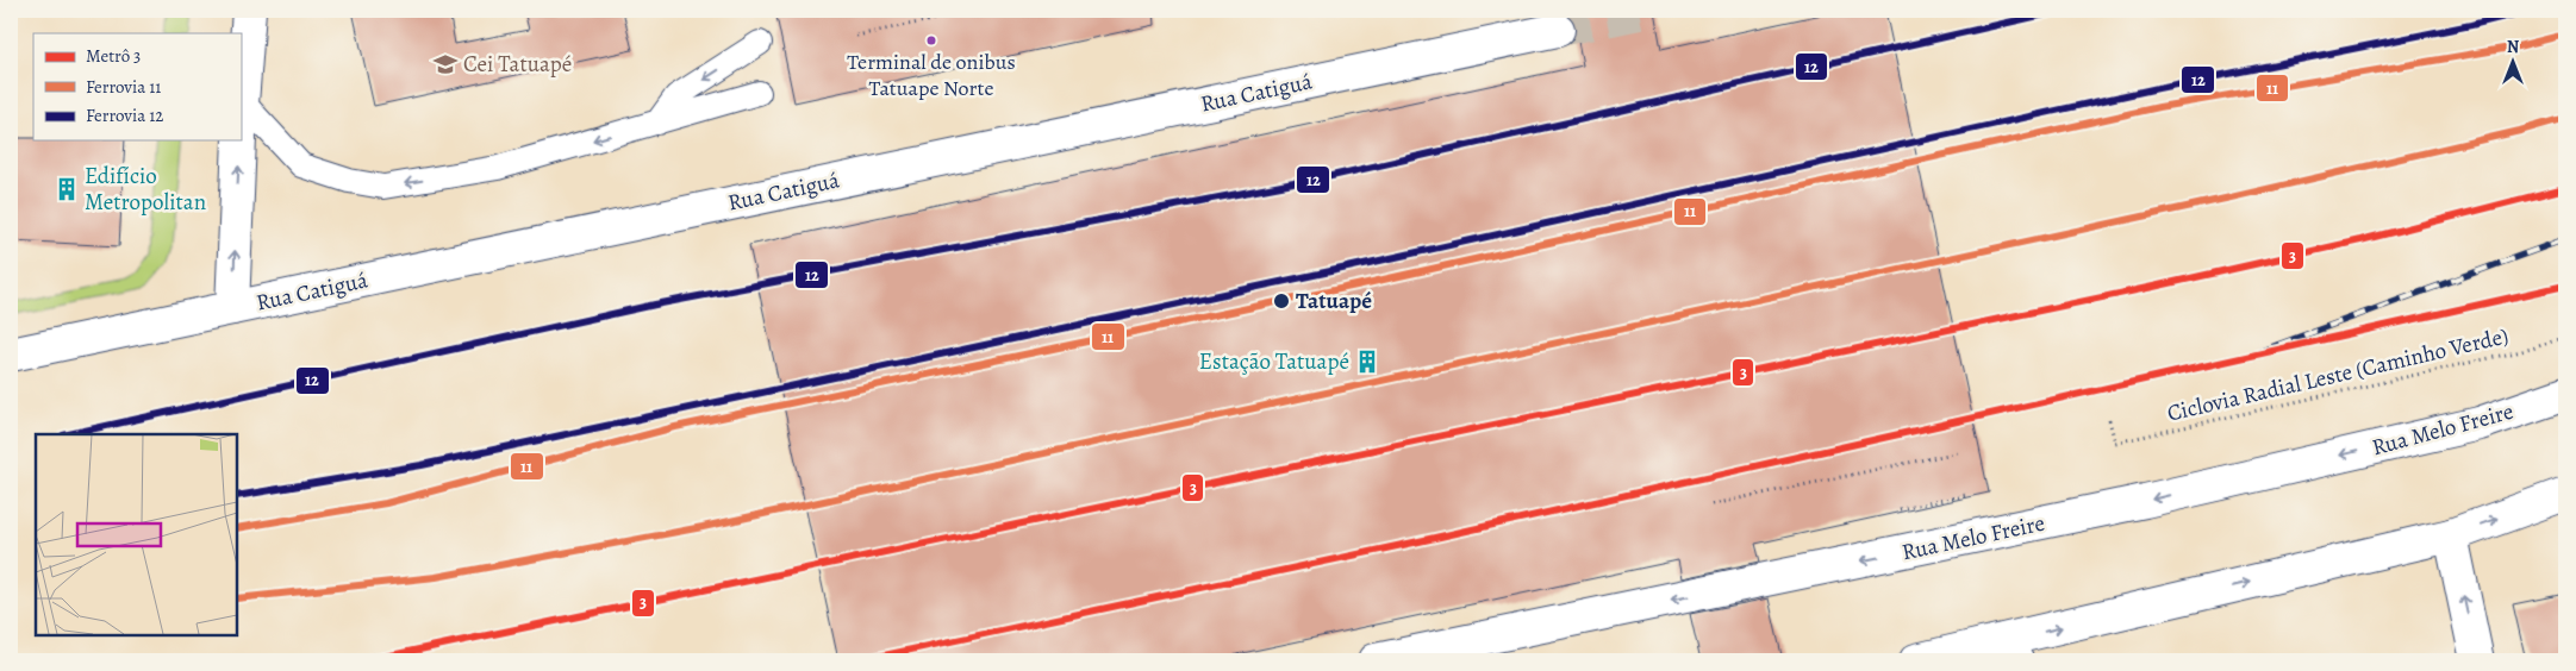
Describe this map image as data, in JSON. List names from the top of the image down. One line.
{"streets":{"main road":["Rua Catiguá","Rua Melo Freire"],"path":["Ciclovia Radial Leste (Caminho Verde)"]},"places":{"other":["Terminal de onibus Tatuape Norte","Tatuapé"],"school or university":["Cei Tatuapé"],"building":["Edifício Metropolitan","Estação Tatuapé"]},"lines":["rail line 12","rail line 11","metro line 3"],"legend":["Metrô 3","Ferrovia 11","Ferrovia 12"],"north":"top"}
